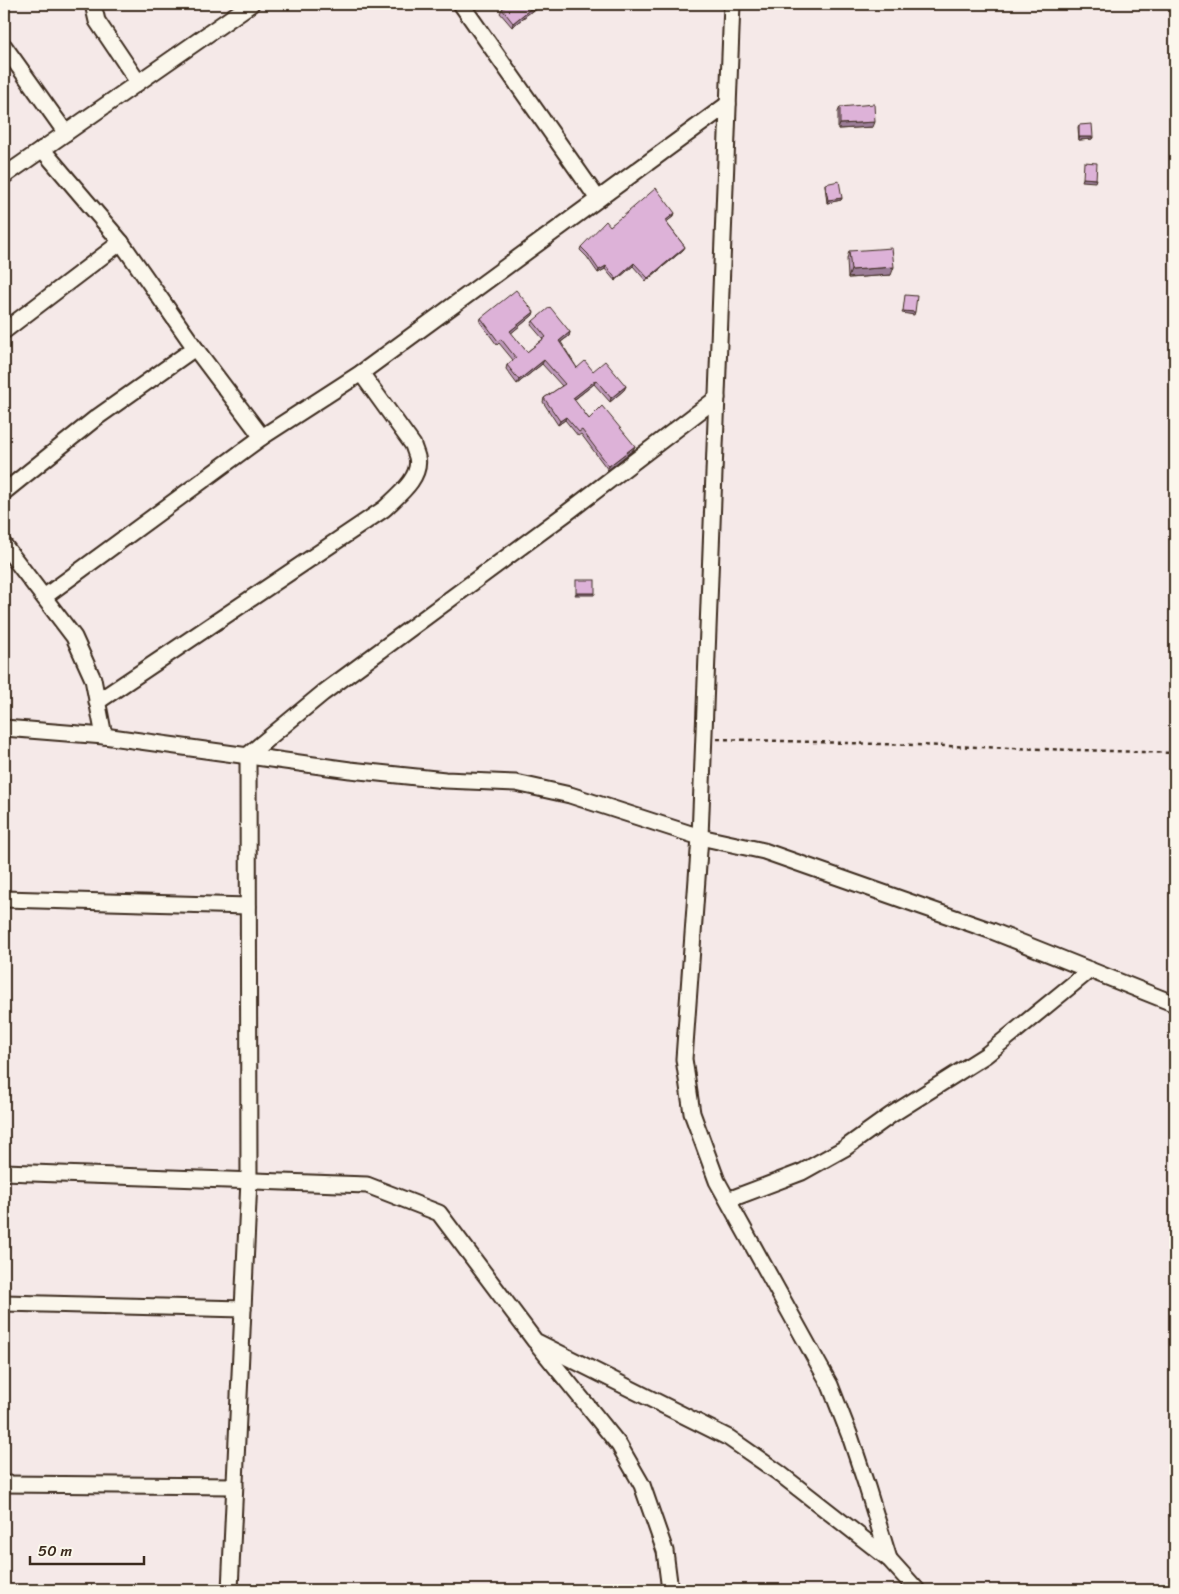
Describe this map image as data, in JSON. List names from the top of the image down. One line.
{"scale_bar":"50 m"}
